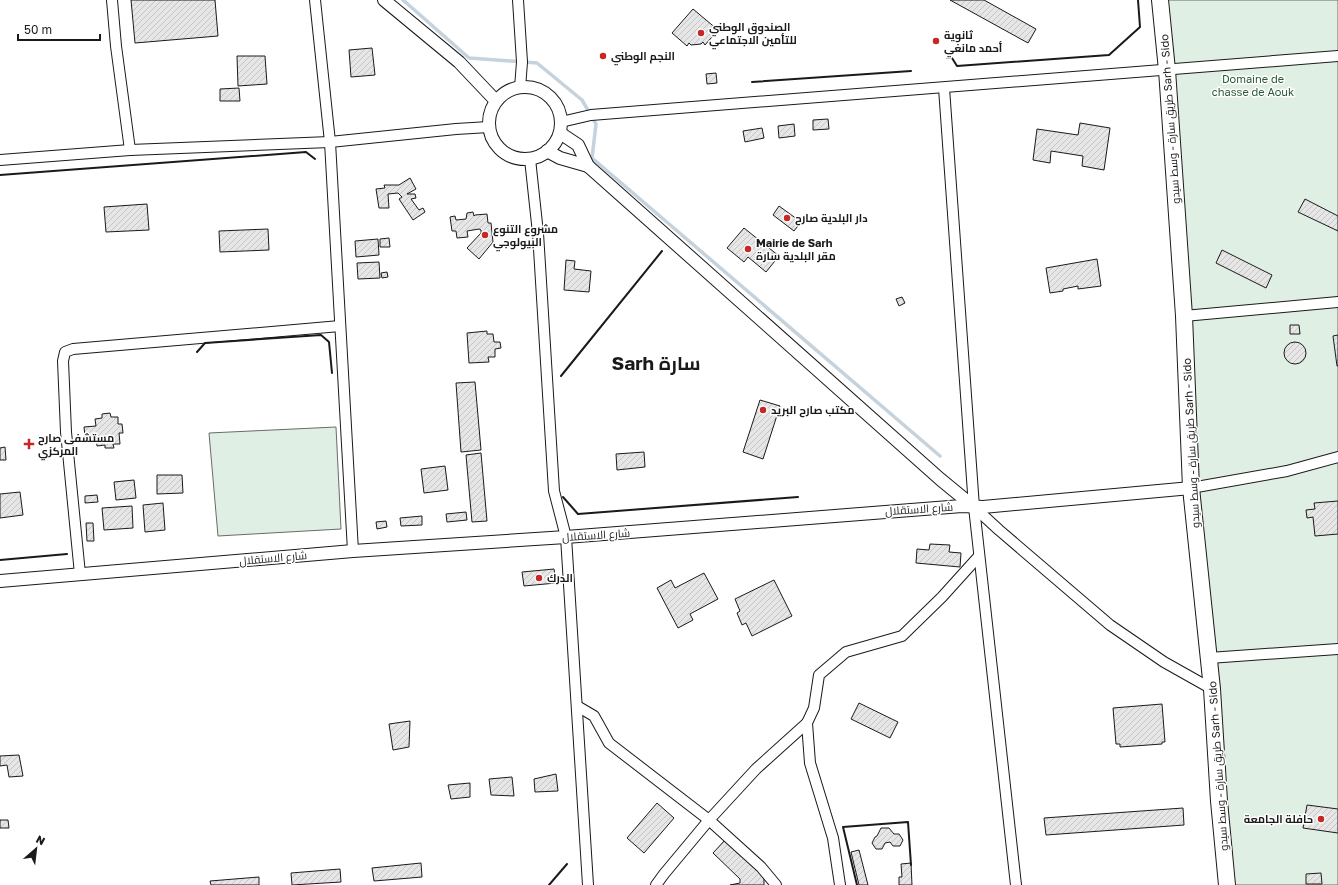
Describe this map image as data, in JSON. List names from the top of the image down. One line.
{"streets":{"main road":["طريق سارة - وسط سيدو Sarh - Sido"],"street":["شارع الاستقلال"]},"crossings":[["طريق سارة - وسط سيدو Sarh - Sido","شارع الاستقلال"]],"districts":["Sarh سارة"],"parks":["Domaine de chasse de Aouk"],"places":{"other":["الصندوق الوطني للتأمين الاجتماعي","ثانوية أحمد مانغي","النجم الوطني","دار البلدية صارح","مشروع التنوع البيولوجي","Mairie de Sarh مقر البلدية سارة","مكتب صارح البريد","الدرك","حافلة الجامعة"],"health":["مستشفى صارح المركزي"]},"scale_bar":"50 m","north":"top right"}
